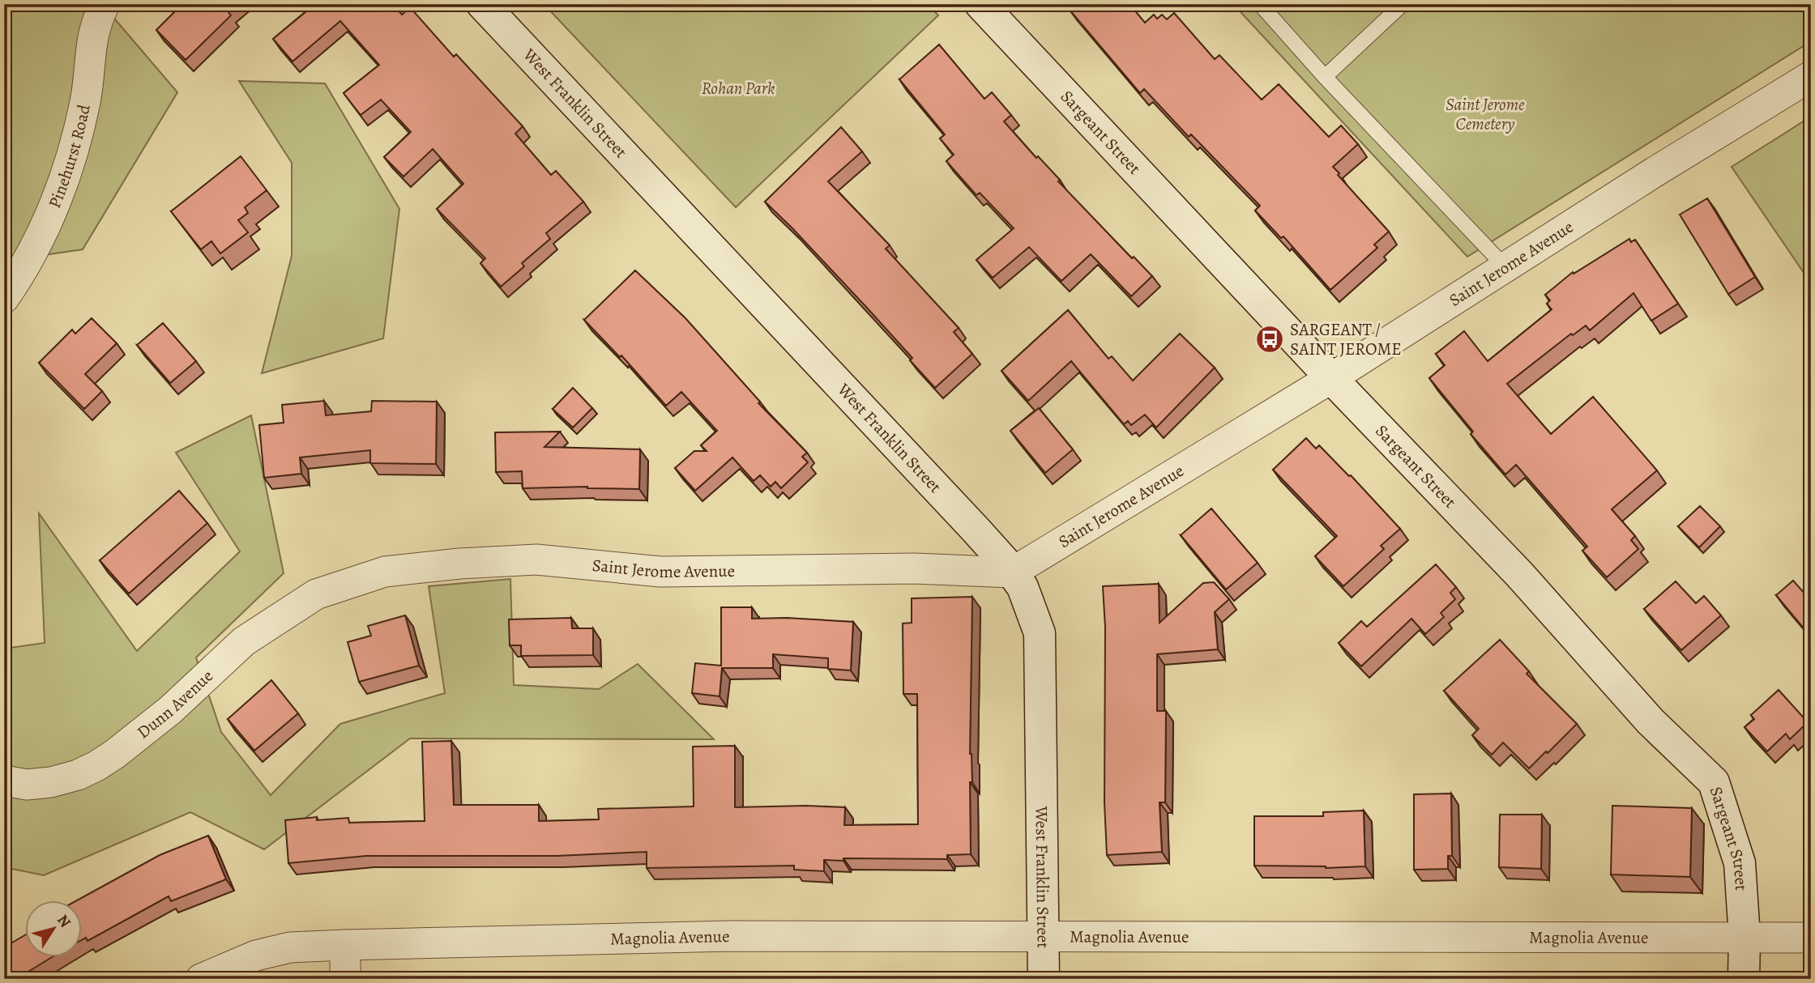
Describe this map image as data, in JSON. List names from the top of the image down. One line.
{"streets":{"street":["West Franklin Street","Sargeant Street","Pinehurst Road","Saint Jerome Avenue","Dunn Avenue","Magnolia Avenue"]},"crossings":[["West Franklin Street","Saint Jerome Avenue"],["West Franklin Street","Magnolia Avenue"],["Sargeant Street","Saint Jerome Avenue"],["Sargeant Street","Magnolia Avenue"],["Saint Jerome Avenue","Dunn Avenue"]],"parks":["Rohan Park","Saint Jerome Cemetery"],"places":{"bus stop":["SARGEANT / SAINT JEROME"]},"north":"top right"}
